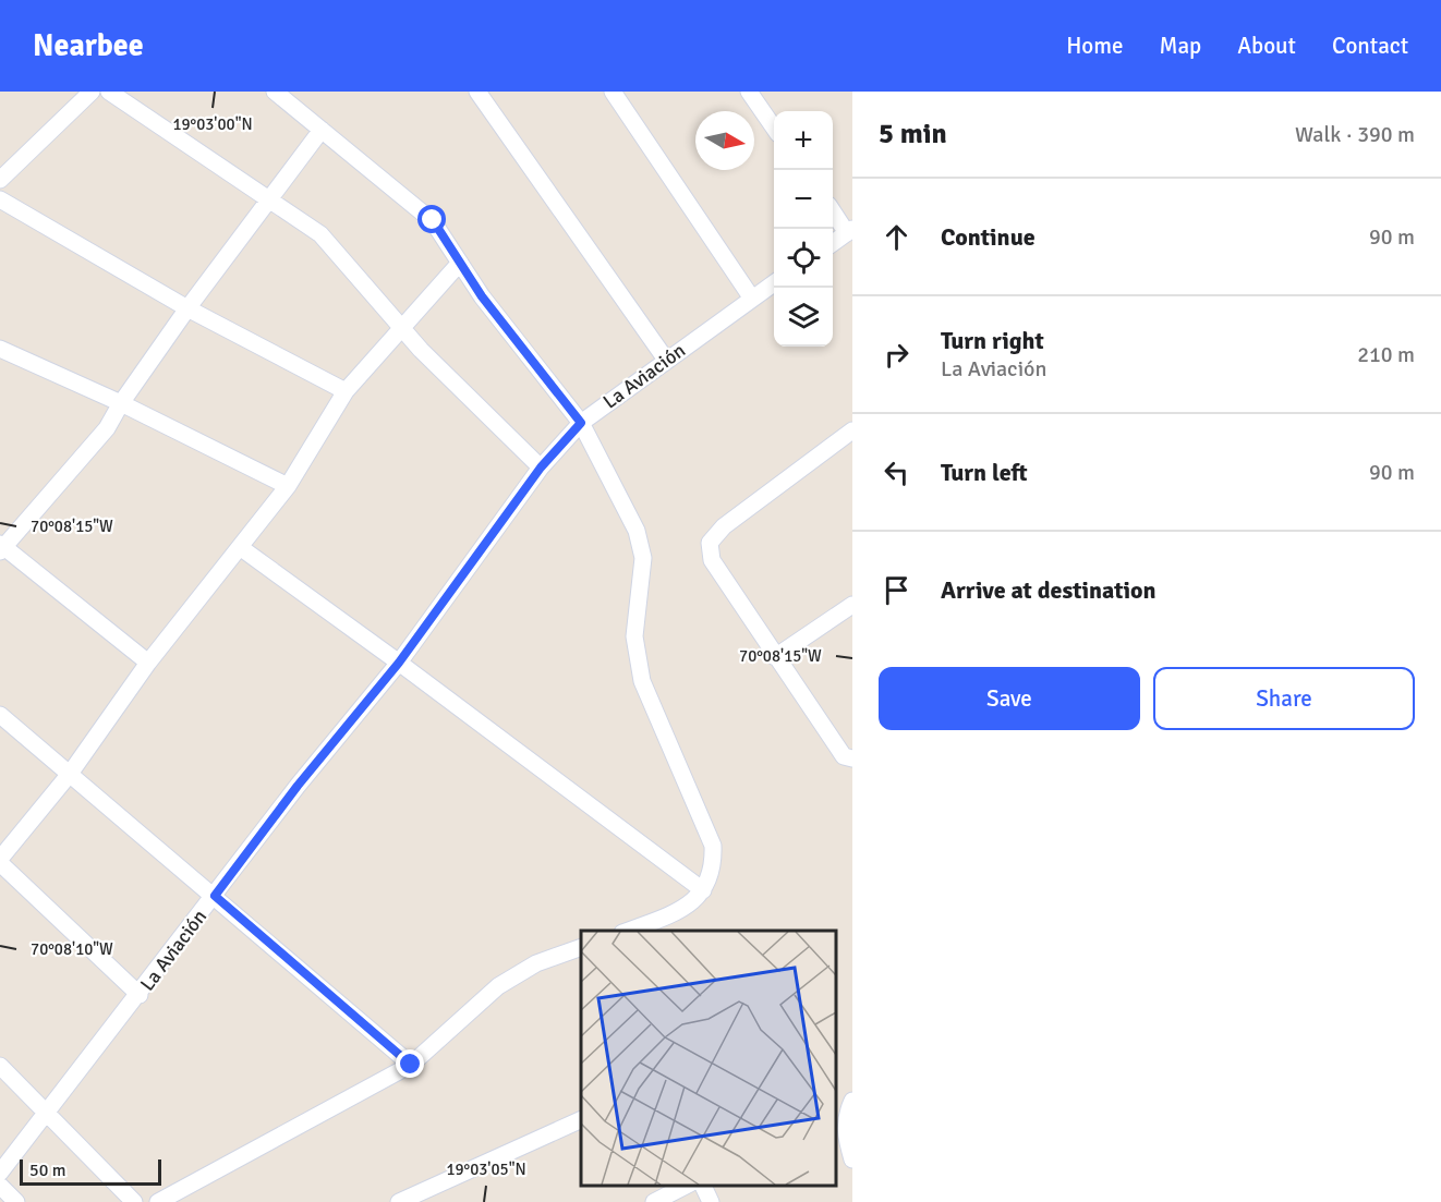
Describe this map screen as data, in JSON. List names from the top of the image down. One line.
{"streets":{"street":["La Aviación"]},"scale_bar":"50 m","north":"right","page":{"header":"Nearbee","nav":["Home","Map","About","Contact"],"heading":["5 min","Walk · 390 m"],"map_buttons":["+","−"],"list":[["Continue","90 m"],["Turn right","La Aviación","210 m"],["Turn left","90 m"],"Arrive at destination"],"buttons":["Save","Share"],"scale":"50 m"},"coordinates":["19°03'00\"N","70°08'15\"W","70°08'10\"W","19°03'05\"N"]}
